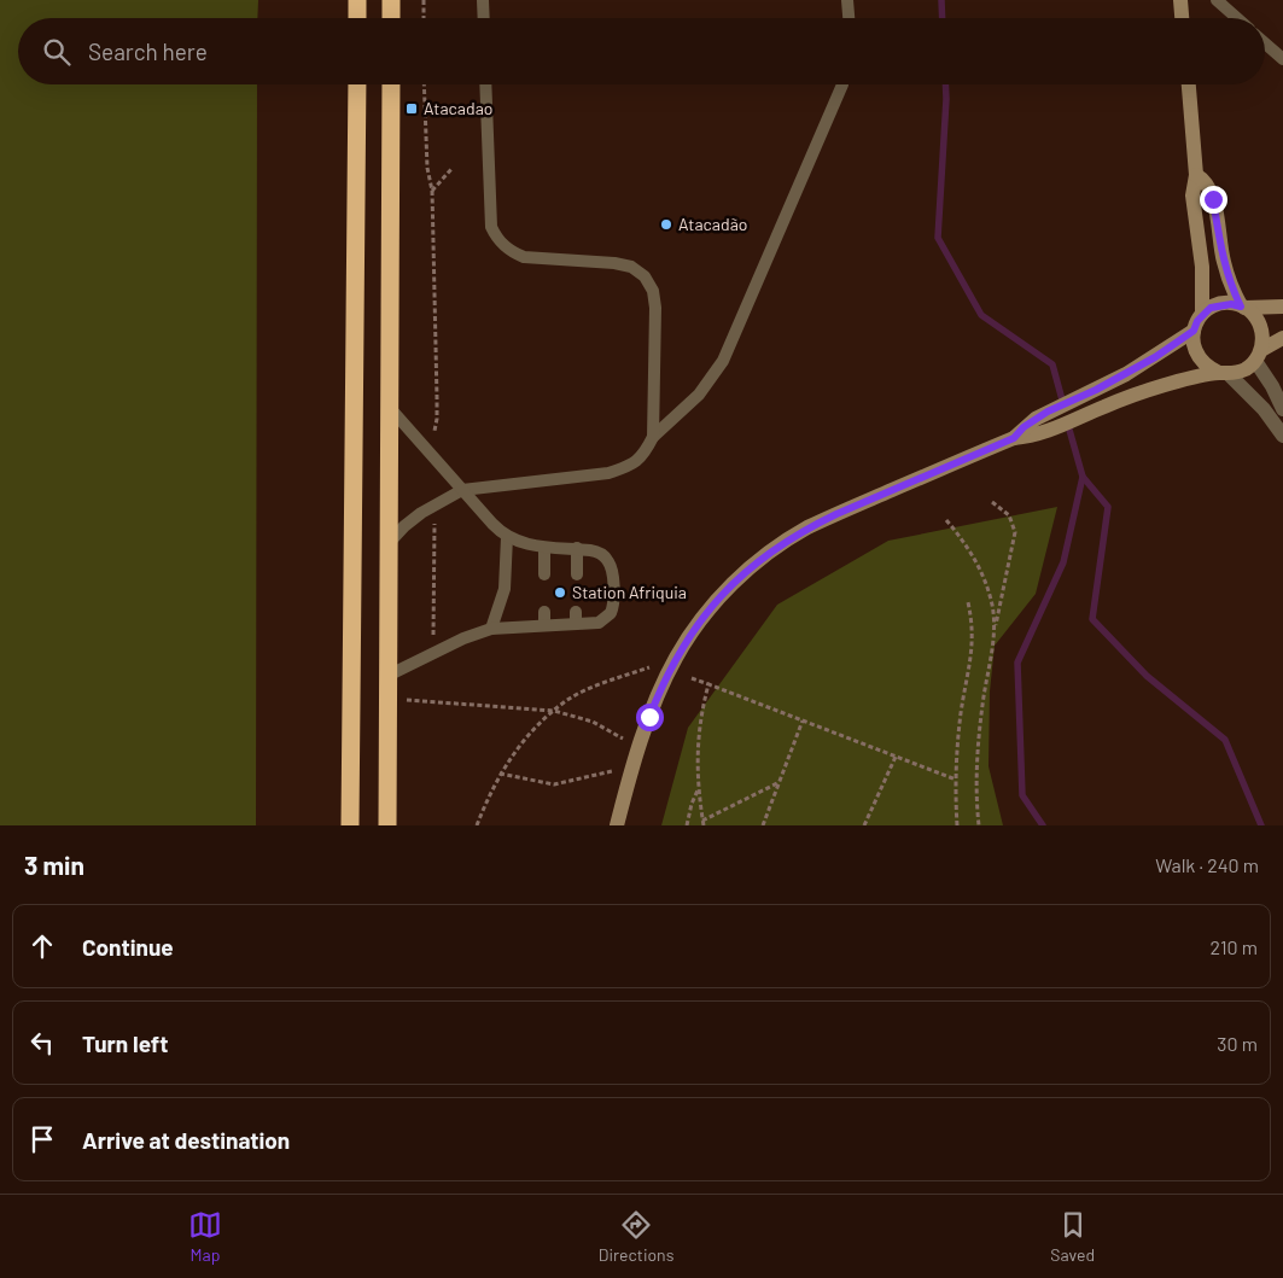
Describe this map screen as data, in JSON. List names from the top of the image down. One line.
{"places":{"transit":["Atacadao"],"other":["Atacadão","Station Afriquia"]},"page":{"search":"Search here","heading":["3 min","Walk · 240 m"],"list":[["Continue","210 m"],["Turn left","30 m"],"Arrive at destination"],"nav":["Map","Directions","Saved"]}}
